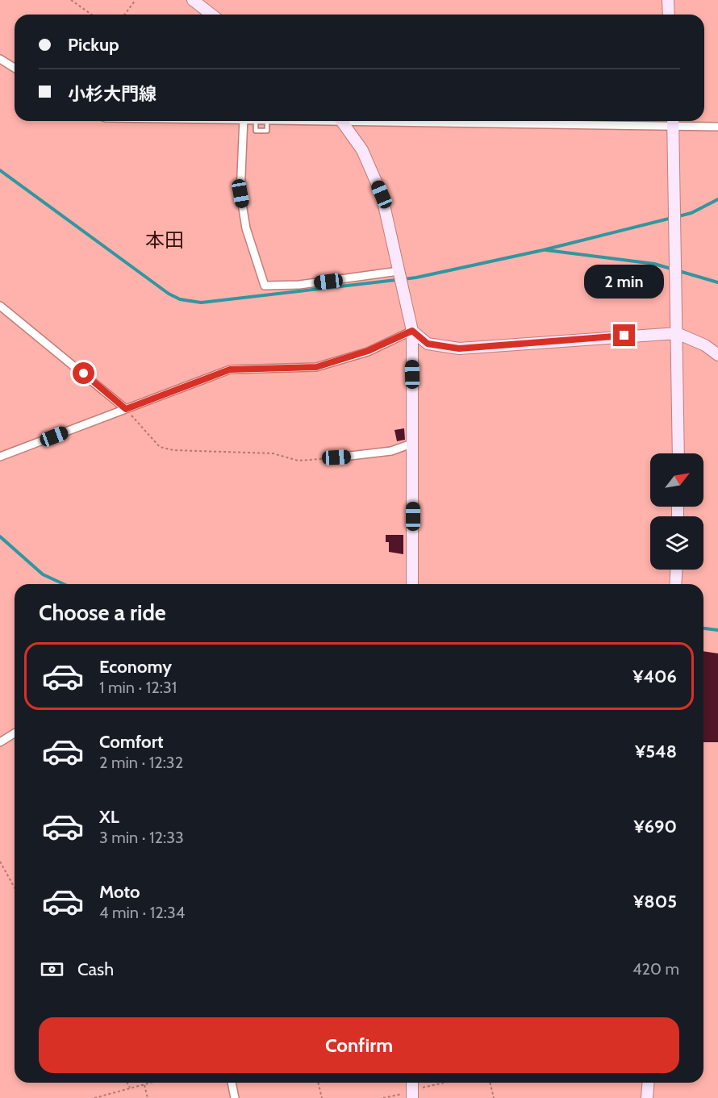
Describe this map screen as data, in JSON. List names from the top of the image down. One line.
{"districts":["本田"],"north":"top right","page":{"banner":["Pickup","小杉大門線"],"bubble":"2 min","heading":"Choose a ride","list":[{"name":"Economy","note":"1 min · 12:31","value":"¥406"},{"name":"Comfort","note":"2 min · 12:32","value":"¥548"},{"name":"XL","note":"3 min · 12:33","value":"¥690"},{"name":"Moto","note":"4 min · 12:34","value":"¥805"}],"pay":["Cash","420 m"],"buttons":"Confirm"}}
